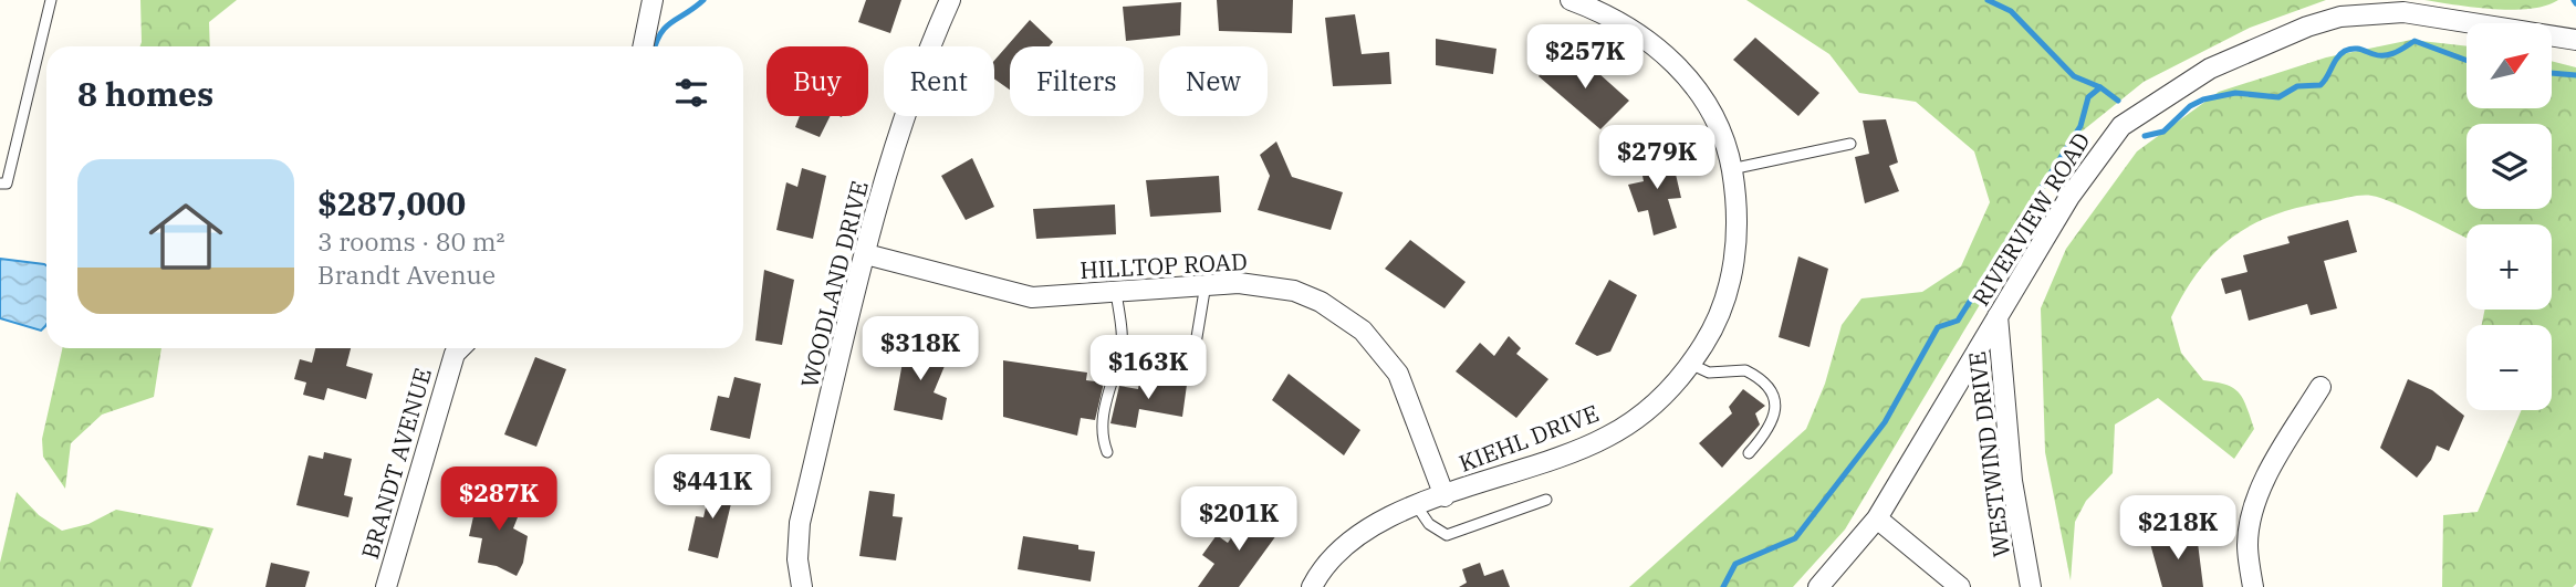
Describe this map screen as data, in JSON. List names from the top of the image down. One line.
{"streets":{"street":["RIVERVIEW ROAD","HILLTOP ROAD","WOODLAND DRIVE","KIEHL DRIVE","WESTWIND DRIVE","BRANDT AVENUE"]},"crossings":[["RIVERVIEW ROAD","WESTWIND DRIVE"],["HILLTOP ROAD","WOODLAND DRIVE"],["HILLTOP ROAD","KIEHL DRIVE"]],"north":"top right","page":{"map_buttons":["+","−"],"price":["$257K","$279K","$318K","$163K","$441K","$287K","$201K","$218K"],"chip":["Buy","Rent","Filters","New"],"heading":"8 homes","list":[{"name":"$287,000","note":"3 rooms · 80 m² · Brandt Avenue"}]}}
